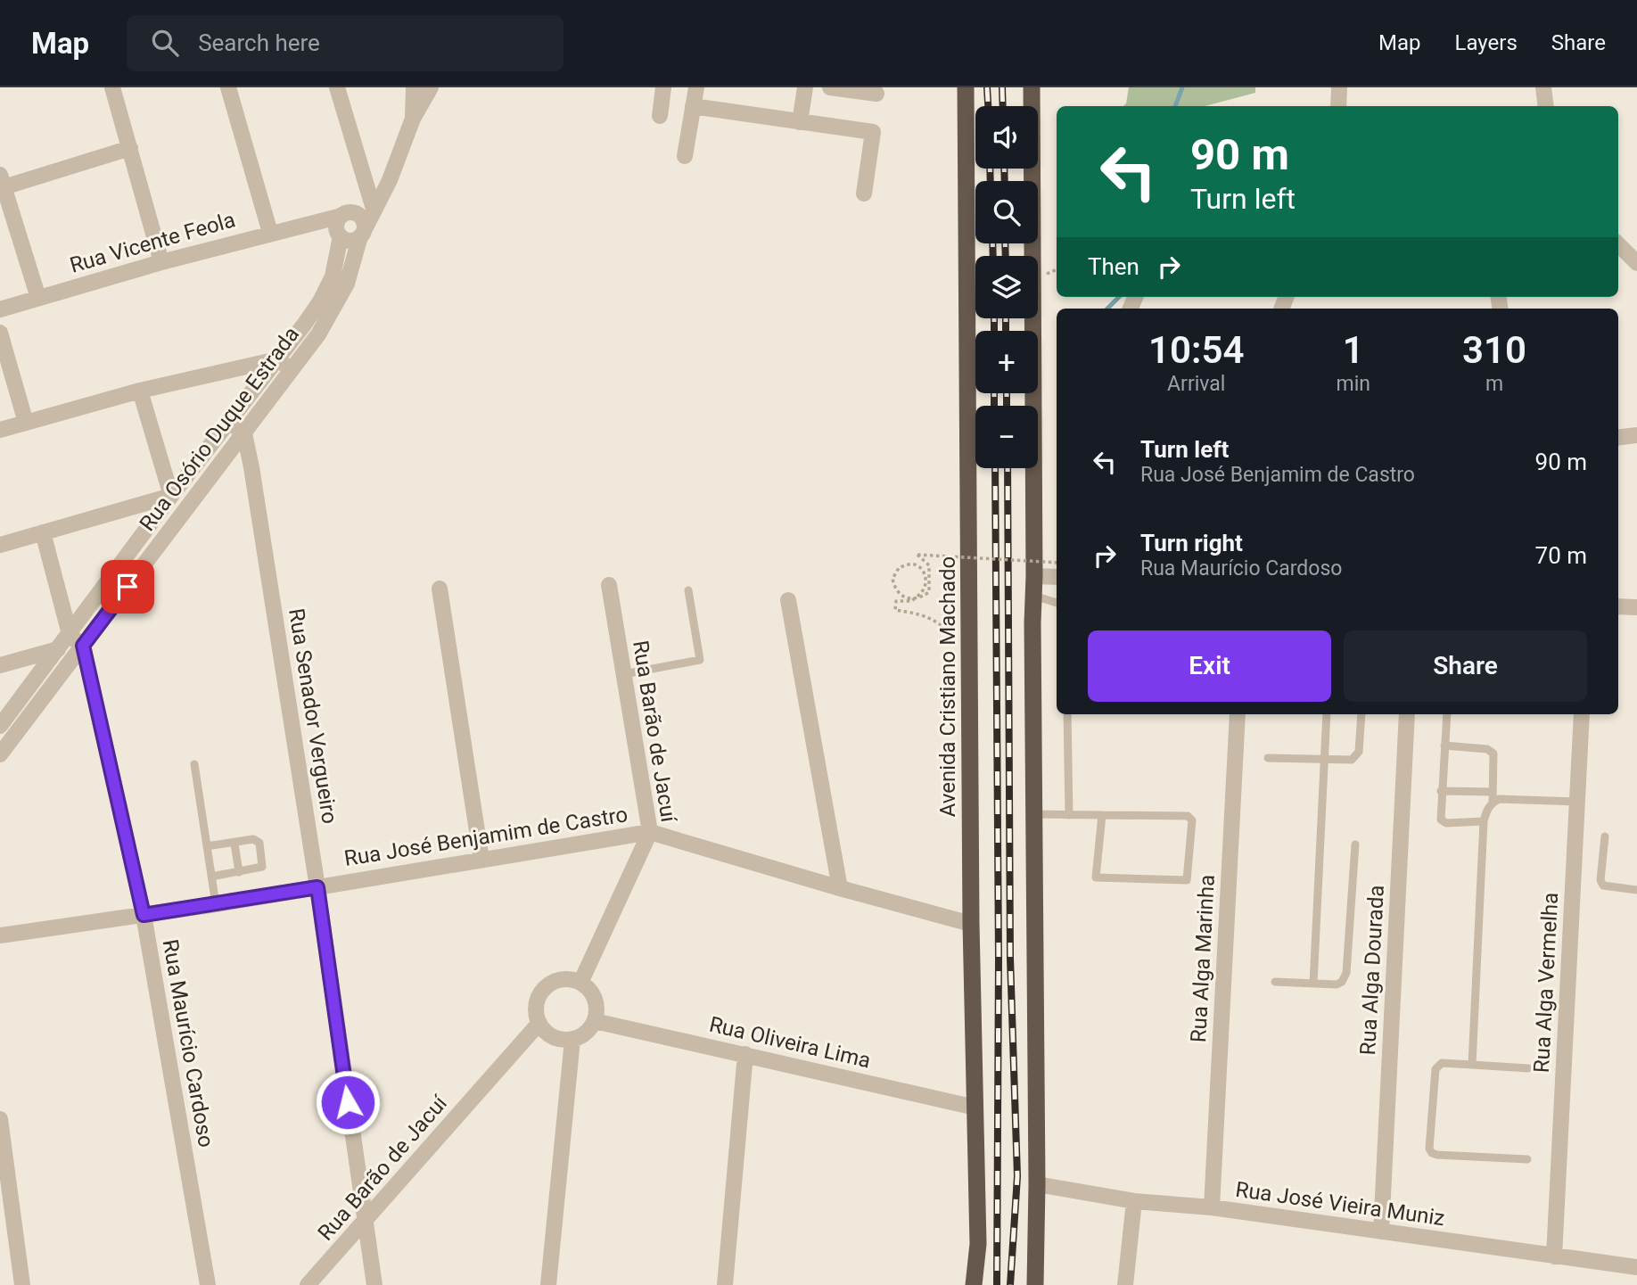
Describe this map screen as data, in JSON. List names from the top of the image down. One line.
{"streets":{"highway":["Avenida Cristiano Machado"],"street":["Rua Vicente Feola","Rua Osório Duque Estrada","Rua Senador Vergueiro","Rua Barão de Jacuí","Rua José Benjamim de Castro","Rua Alga Marinha","Rua Alga Dourada","Rua Alga Vermelha","Rua Oliveira Lima","Rua Maurício Cardoso","Rua José Vieira Muniz"]},"crossings":[["Rua Vicente Feola","Rua Osório Duque Estrada"],["Rua Osório Duque Estrada","Rua Senador Vergueiro"],["Rua Osório Duque Estrada","Rua Maurício Cardoso"],["Avenida Cristiano Machado","Rua José Benjamim de Castro"],["Avenida Cristiano Machado","Rua Oliveira Lima"],["Rua Senador Vergueiro","Rua Barão de Jacuí"],["Rua Senador Vergueiro","Rua José Benjamim de Castro"],["Rua Barão de Jacuí","Rua José Benjamim de Castro"],["Rua Barão de Jacuí","Rua Oliveira Lima"],["Rua José Benjamim de Castro","Rua Maurício Cardoso"],["Rua Alga Marinha","Rua José Vieira Muniz"],["Rua Alga Dourada","Rua José Vieira Muniz"],["Rua Alga Vermelha","Rua José Vieira Muniz"]],"page":{"header":"Map","search":"Search here","nav":["Map","Layers","Share"],"map_buttons":["+","−"],"turn":["90 m","Turn left"],"then":"Then","eta":["10:54","Arrival","1","min","310","m"],"list":[{"name":"Turn left","note":"Rua José Benjamim de Castro","value":"90 m"},{"name":"Turn right","note":"Rua Maurício Cardoso","value":"70 m"}],"buttons":["Exit","Share"]}}
